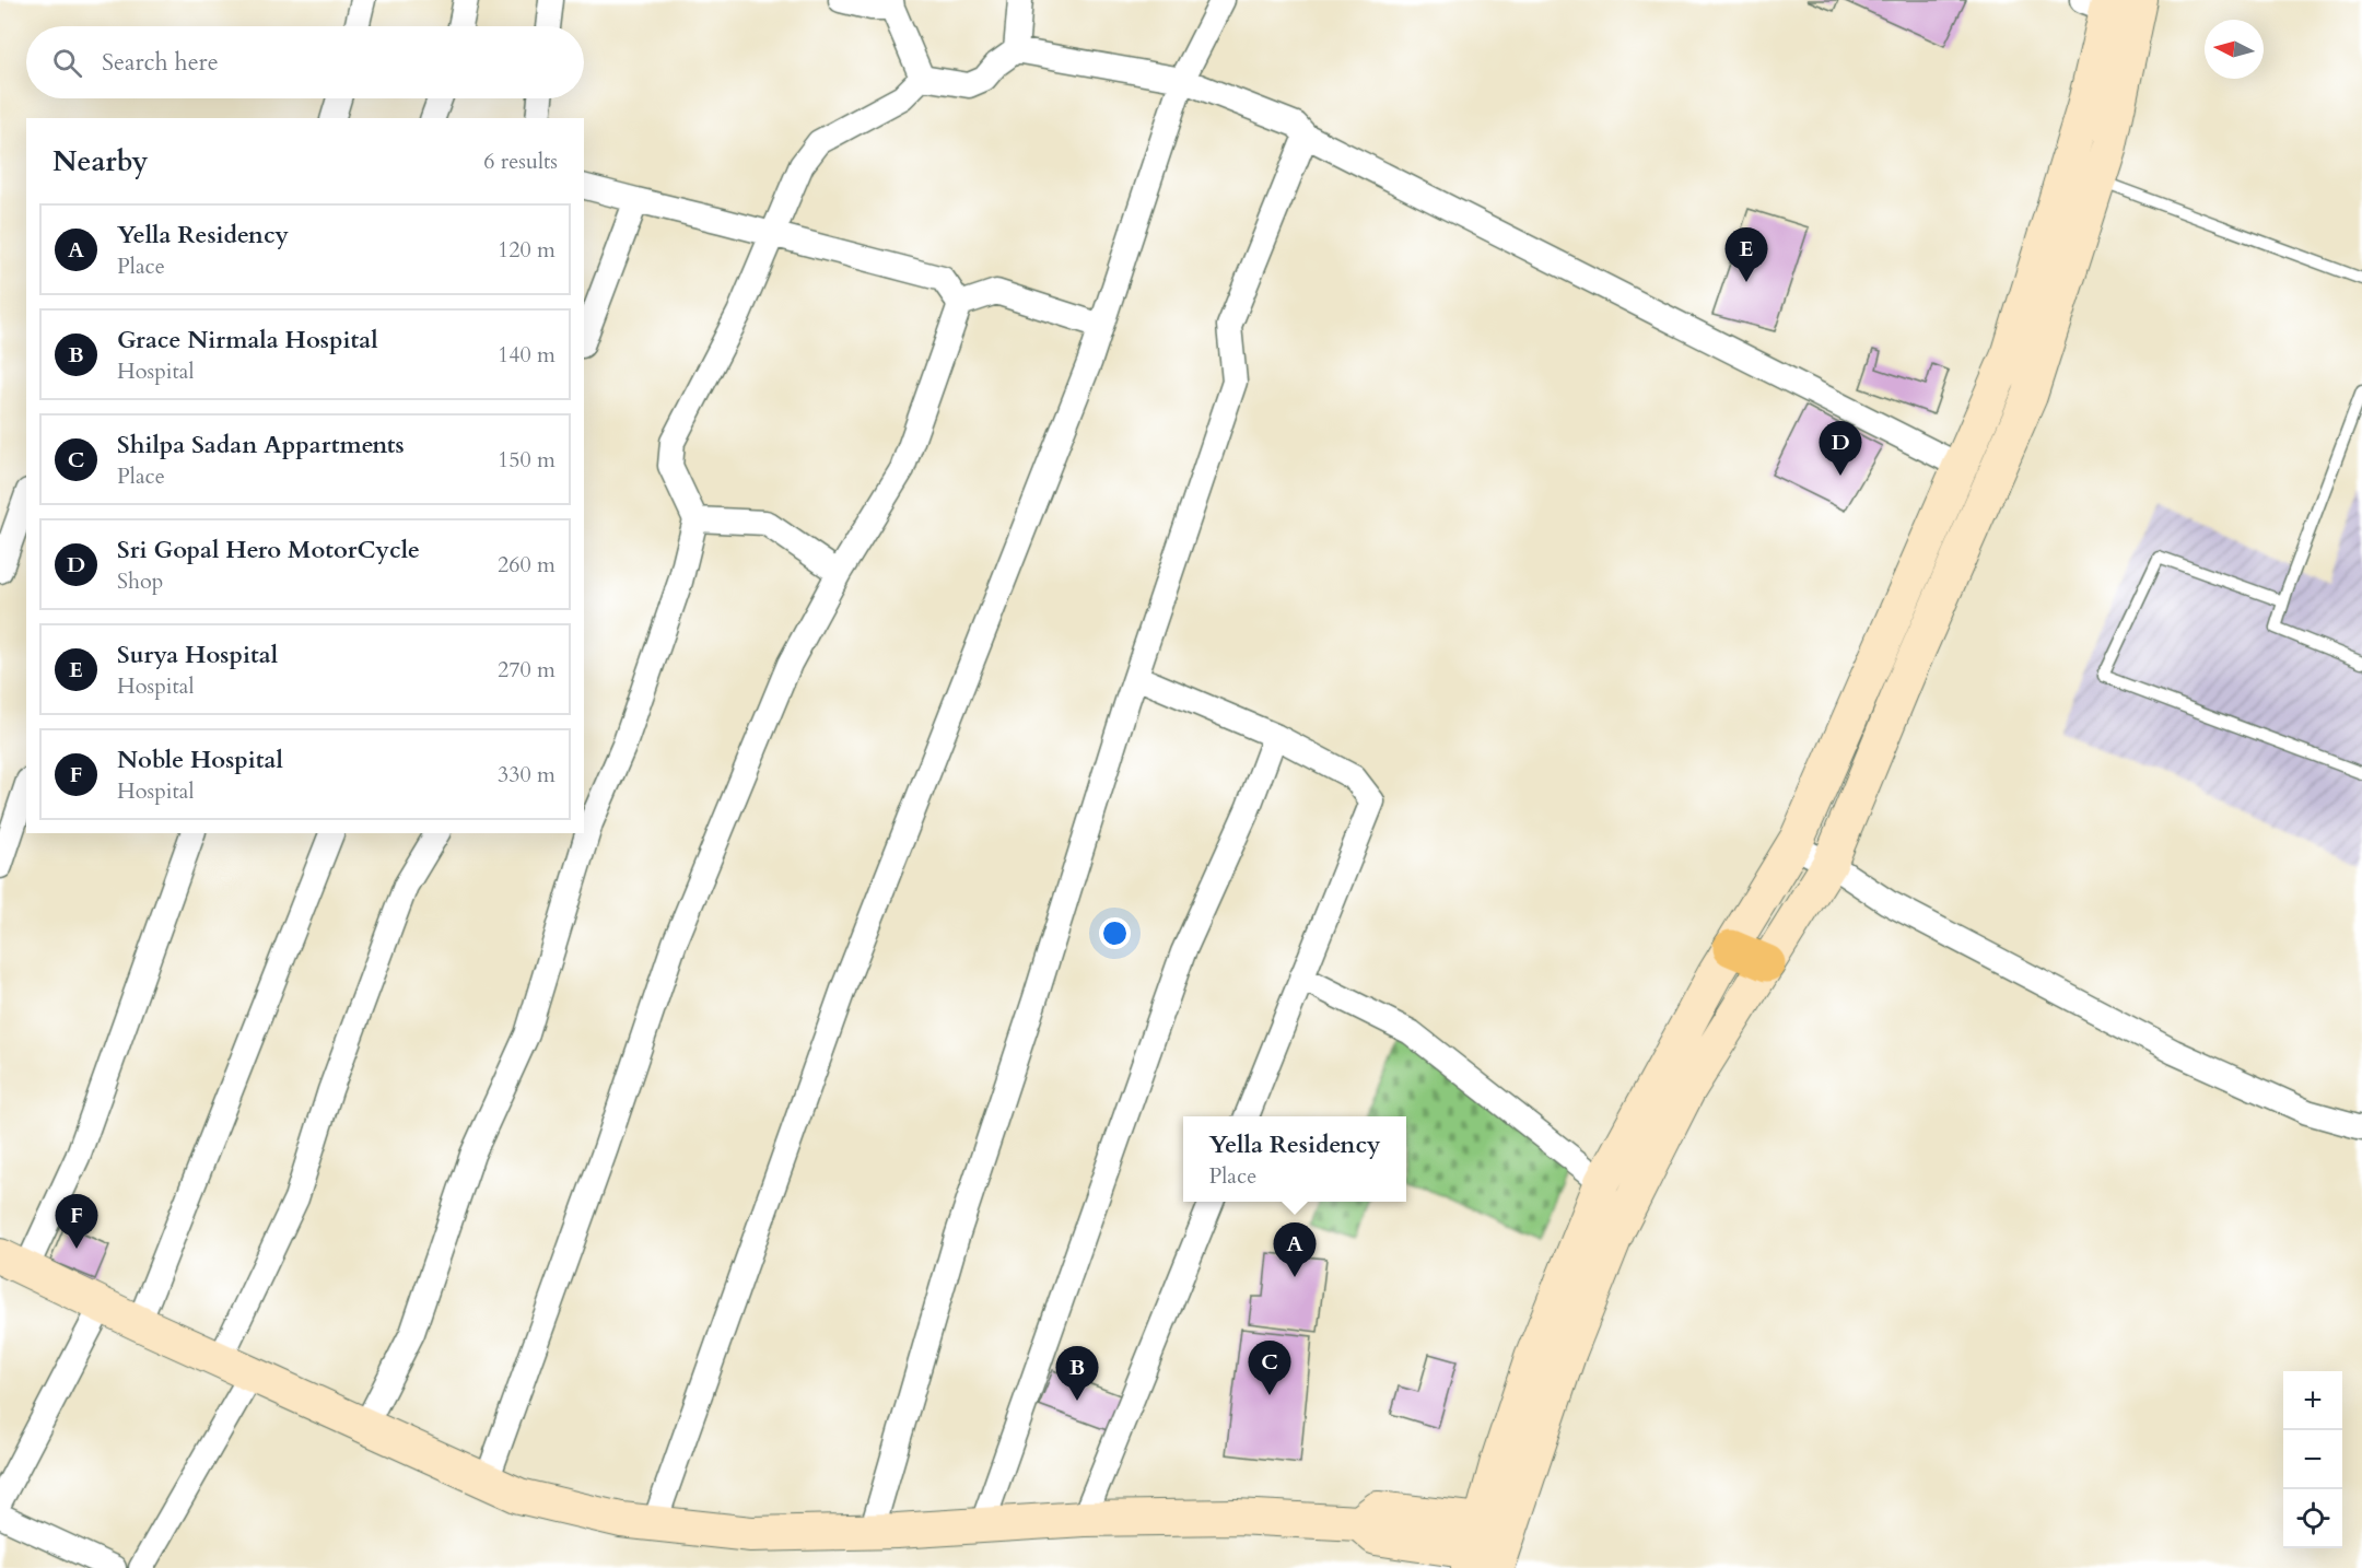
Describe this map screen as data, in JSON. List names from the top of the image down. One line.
{"north":"left","page":{"search":"Search here","heading":["Nearby","6 results"],"list":[{"mark":"A","name":"Yella Residency","note":"Place","value":"120 m"},{"mark":"B","name":"Grace Nirmala Hospital","note":"Hospital","value":"140 m"},{"mark":"C","name":"Shilpa Sadan Appartments","note":"Place","value":"150 m"},{"mark":"D","name":"Sri Gopal Hero MotorCycle","note":"Shop","value":"260 m"},{"mark":"E","name":"Surya Hospital","note":"Hospital","value":"270 m"},{"mark":"F","name":"Noble Hospital","note":"Hospital","value":"330 m"}],"pins":["E","D","F","A","C","B"],"popup":["Yella Residency","Place"],"map_buttons":["+","−"]}}
